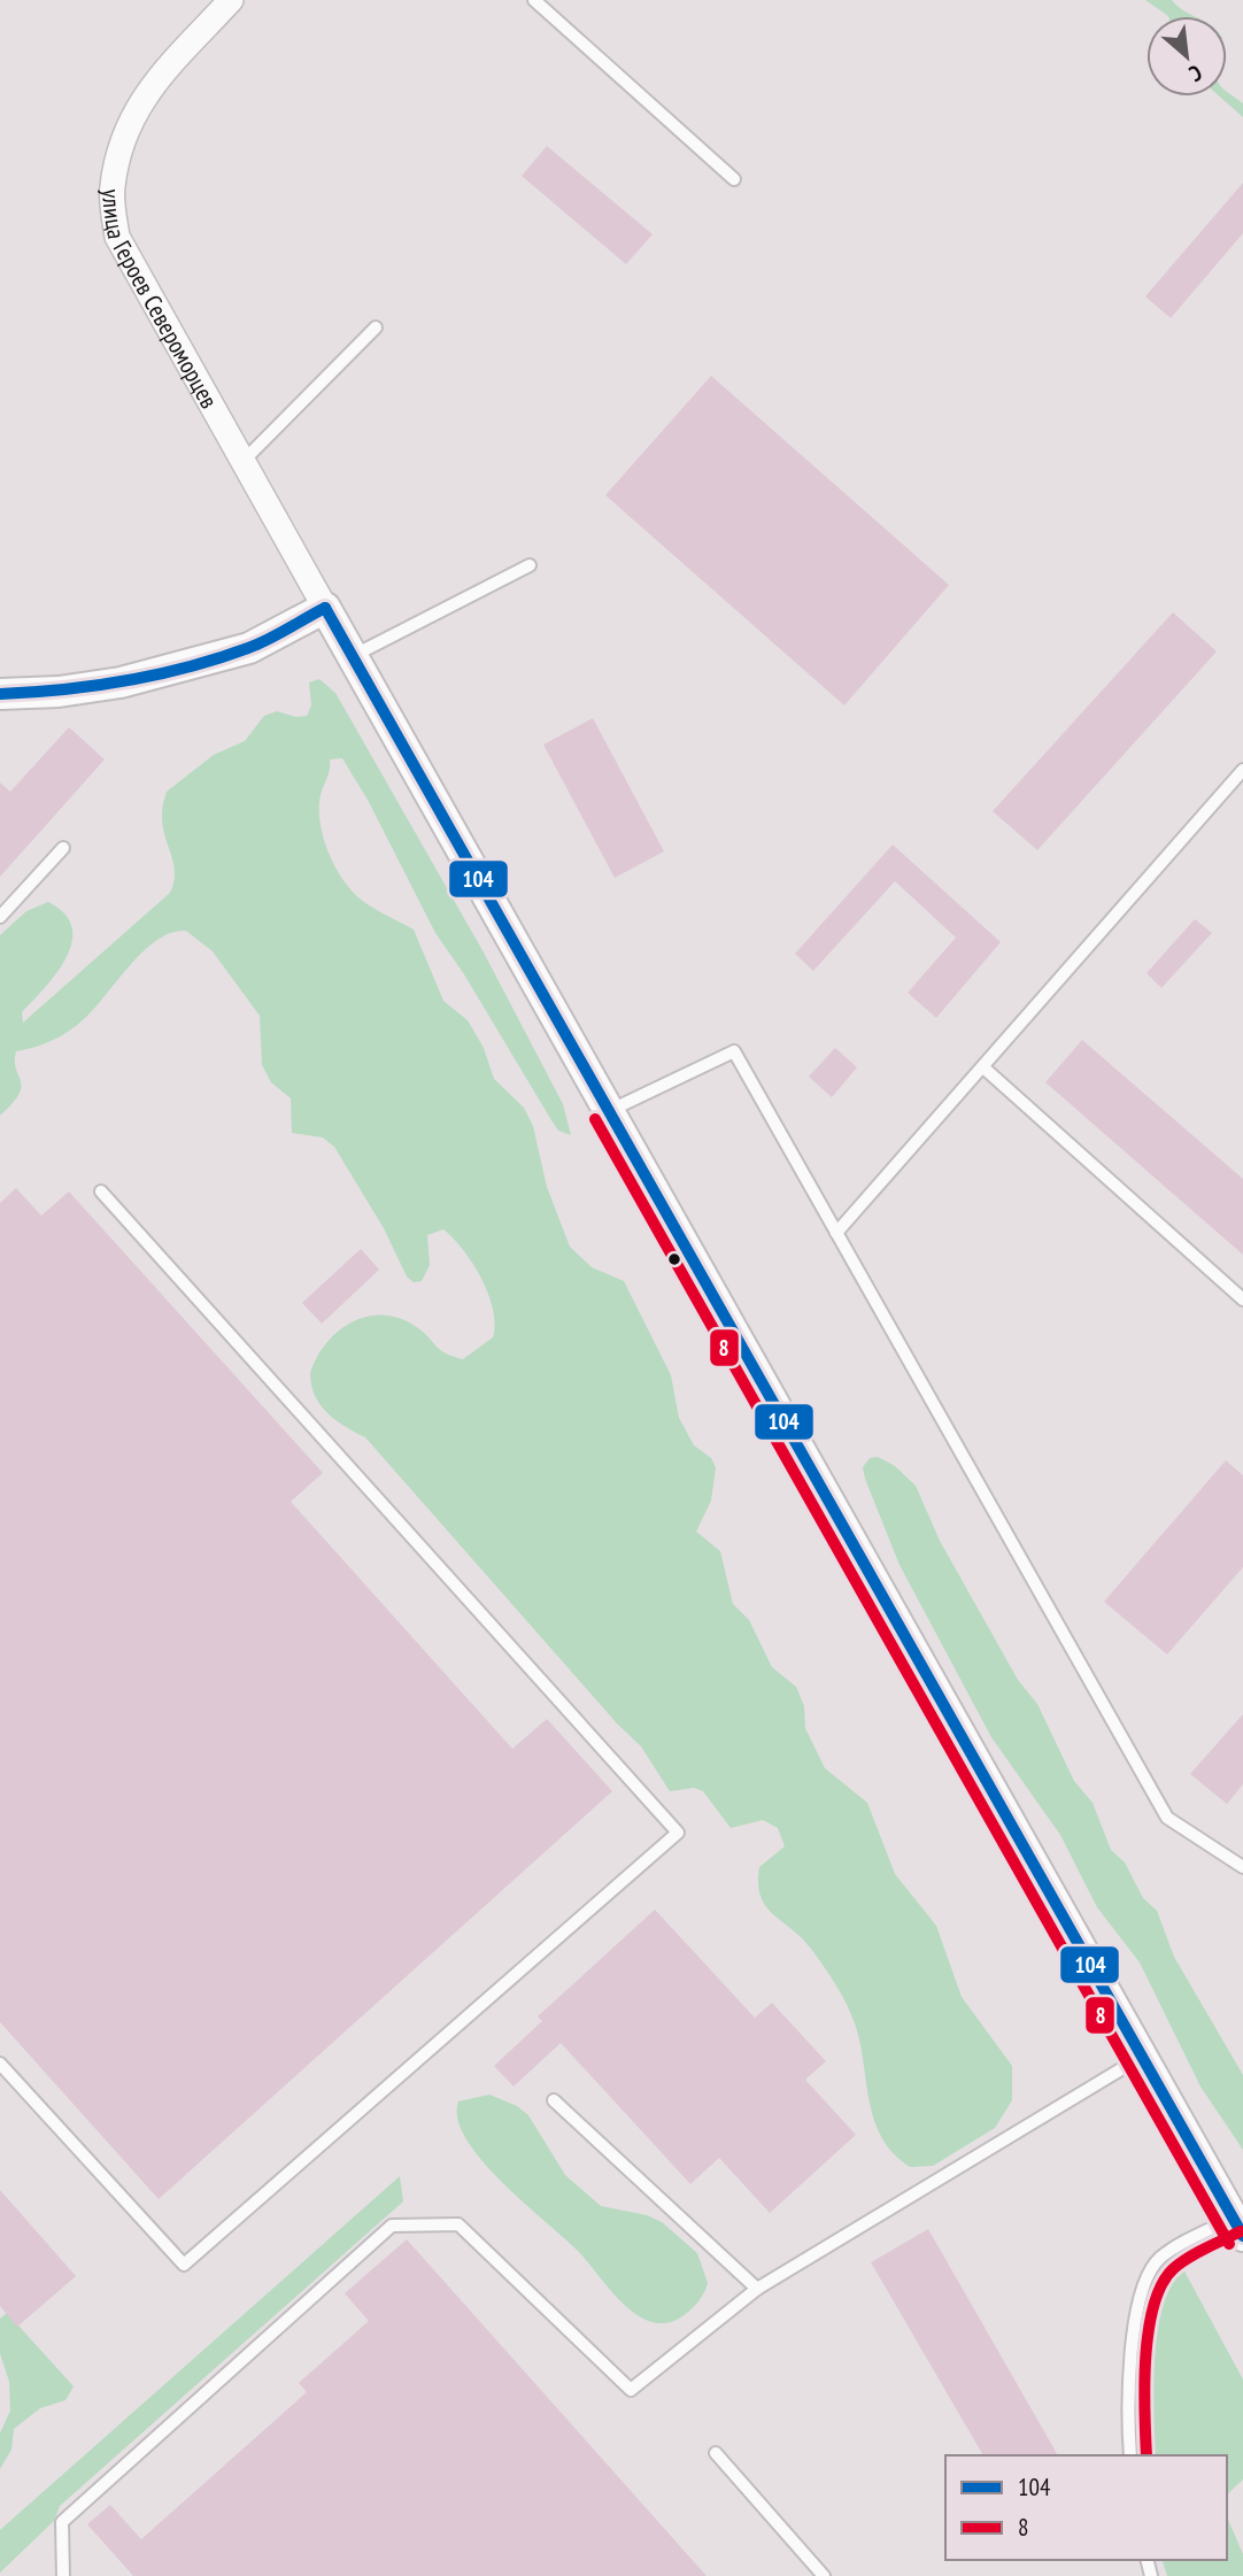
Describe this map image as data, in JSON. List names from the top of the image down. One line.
{"streets":{"street":["улица Героев Североморцев"]},"lines":["transit line 104","transit line 8"],"legend":["104","8"],"north":"bottom right"}
